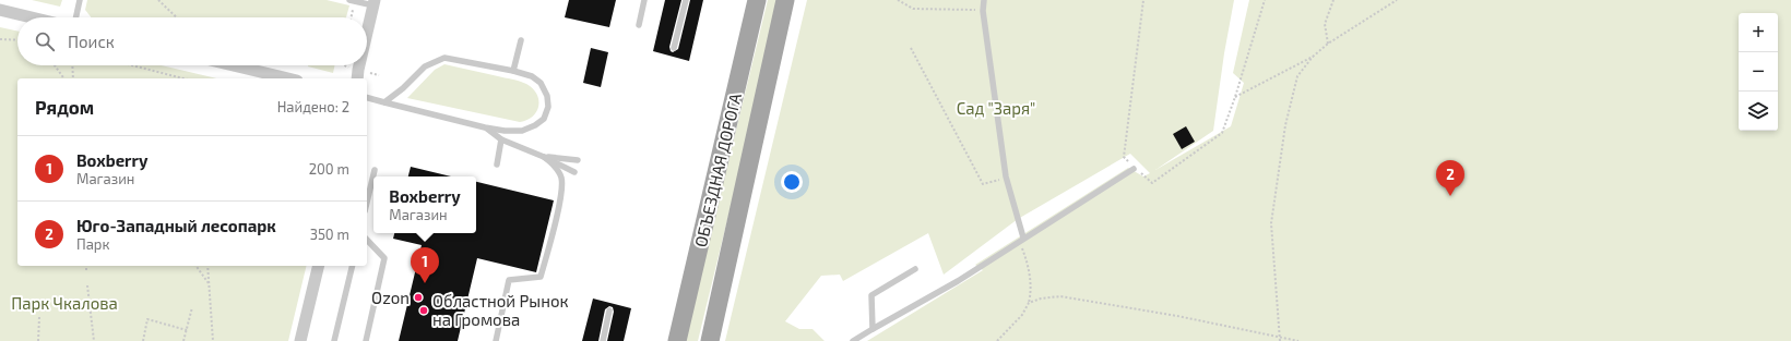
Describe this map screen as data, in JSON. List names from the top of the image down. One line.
{"streets":{"main road":["ОБЪЕЗДНАЯ ДОРОГА"]},"parks":["Сад \"Заря\"","Парк Чкалова"],"places":["Ozon","Областной Рынок на Громова"],"page":{"map_buttons":["+","−"],"search":"Поиск","heading":["Рядом","Найдено: 2"],"list":[{"mark":"1","name":"Boxberry","note":"Магазин","value":"200 m"},{"mark":"2","name":"Юго-Западный лесопарк","note":"Парк","value":"350 m"}],"pins":["2","1"],"popup":["Boxberry","Магазин"]}}
